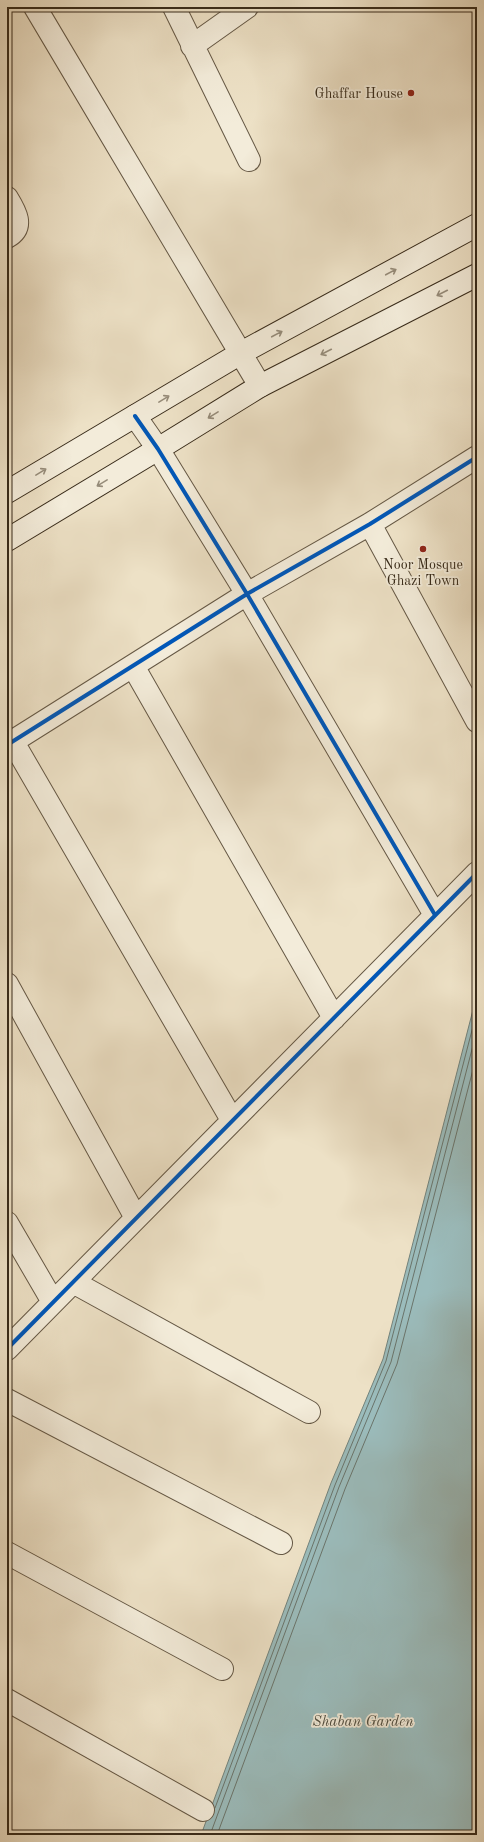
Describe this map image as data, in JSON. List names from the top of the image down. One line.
{"water":["Shaban Garden"],"places":["Ghaffar House","Noor Mosque Ghazi Town"]}
